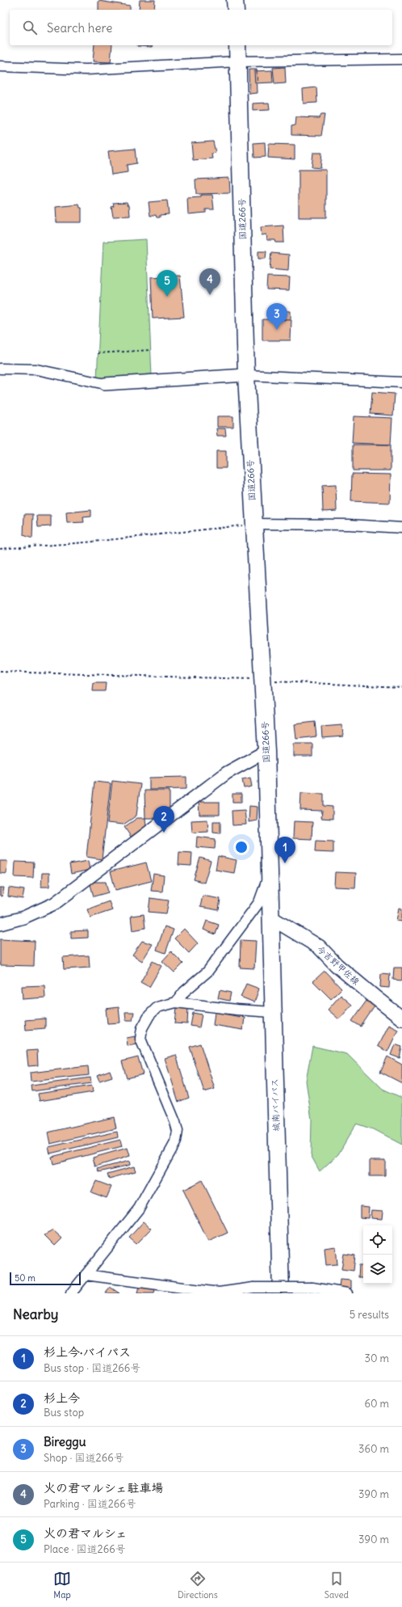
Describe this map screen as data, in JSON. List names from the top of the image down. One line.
{"streets":{"highway":["国道266号","城南バイパス"],"main road":["今吉野甲佐線"]},"crossings":[["国道266号","今吉野甲佐線"],["国道266号","城南バイパス"],["今吉野甲佐線","城南バイパス"]],"scale_bar":"50 m","page":{"search":"Search here","pins":["4","5","3","2","1"],"scale":"50 m","heading":["Nearby","5 results"],"list":[{"mark":"1","name":"杉上今·バイパス","note":"Bus stop · 国道266号","value":"30 m"},{"mark":"2","name":"杉上今","note":"Bus stop","value":"60 m"},{"mark":"3","name":"Bireggu","note":"Shop · 国道266号","value":"360 m"},{"mark":"4","name":"火の君マルシェ駐車場","note":"Parking · 国道266号","value":"390 m"},{"mark":"5","name":"火の君マルシェ","note":"Place · 国道266号","value":"390 m"}],"nav":["Map","Directions","Saved"]}}
